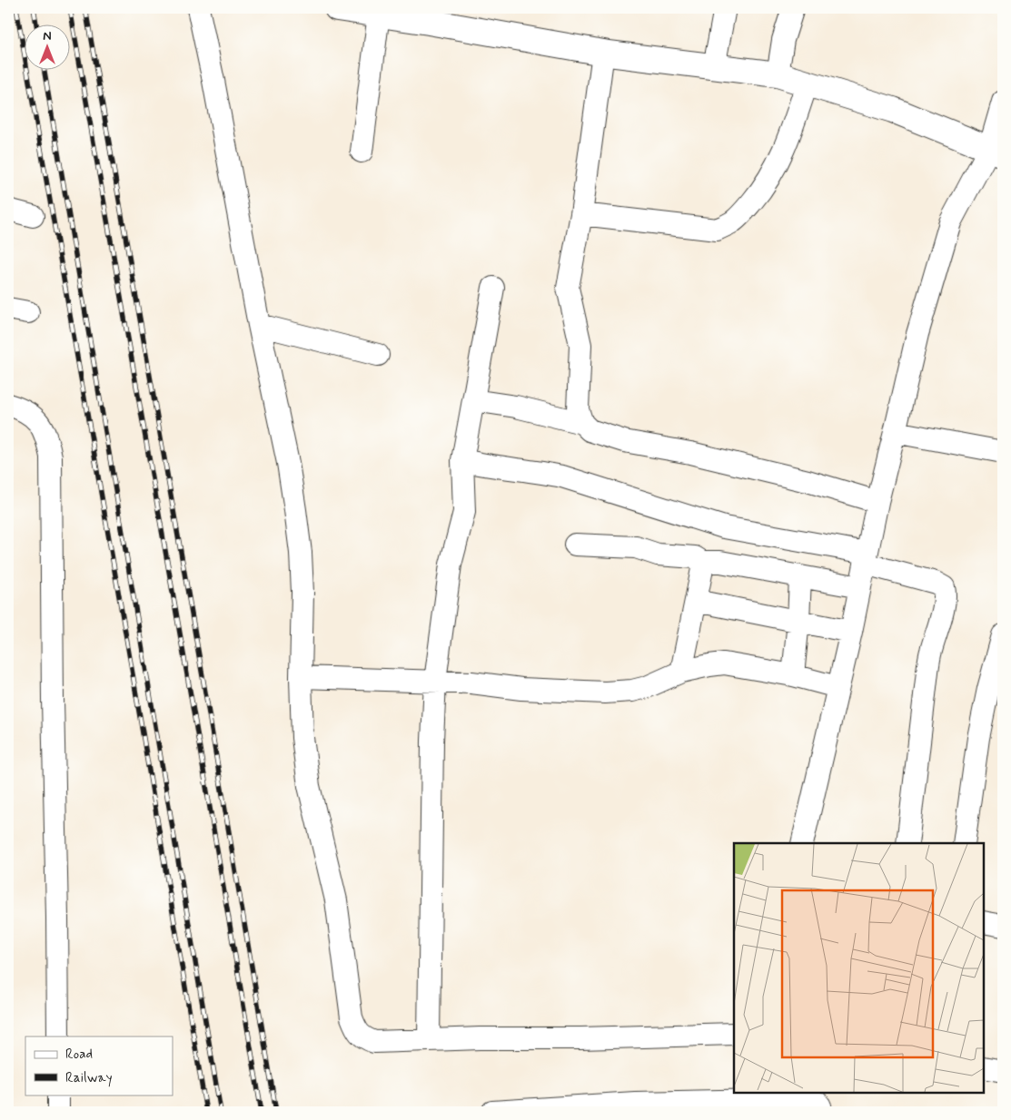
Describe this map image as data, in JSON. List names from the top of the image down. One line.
{"legend":["Road","Railway"],"north":"top"}
